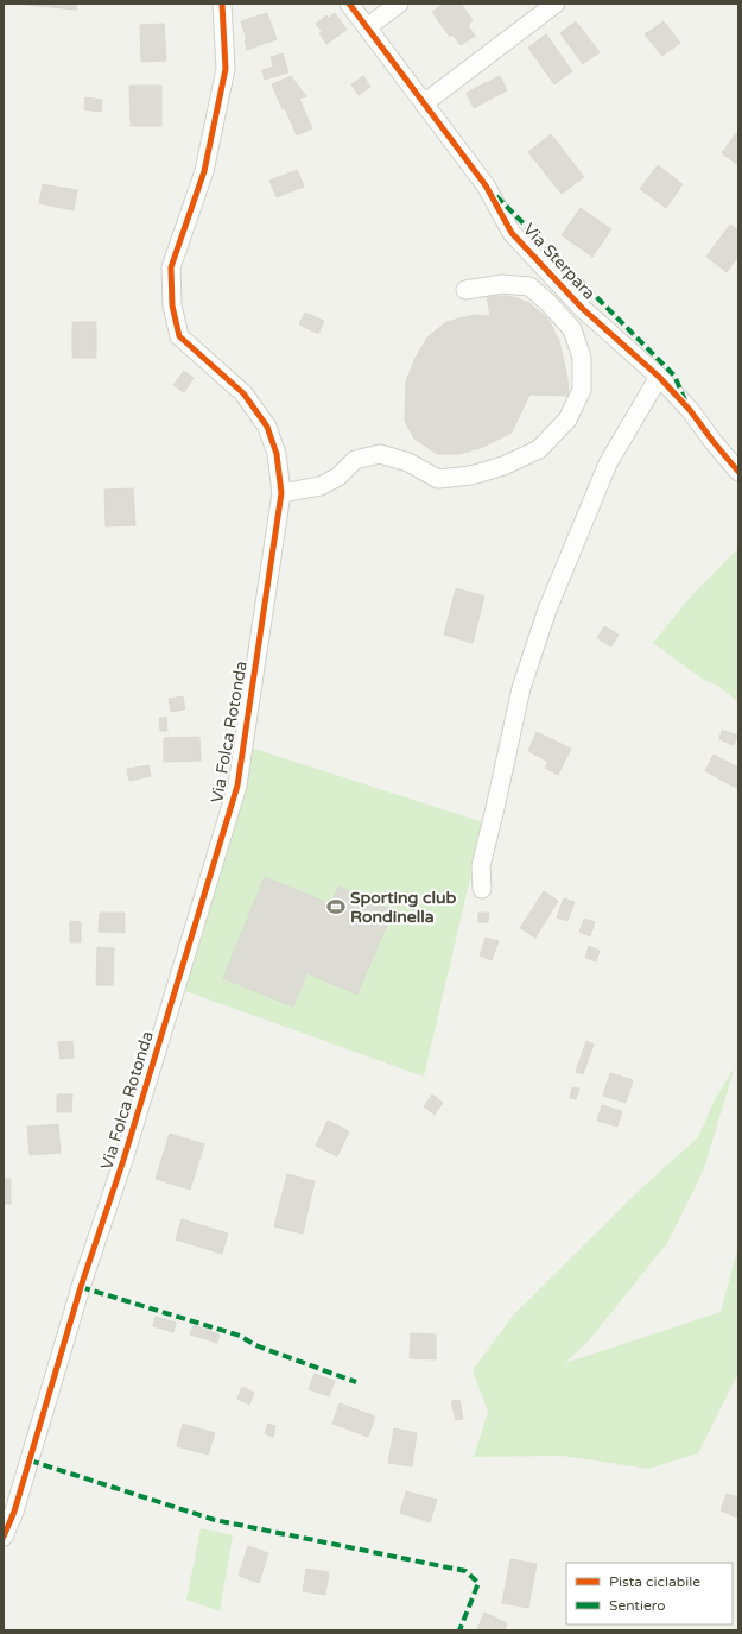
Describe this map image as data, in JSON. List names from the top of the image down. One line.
{"streets":{"street":["Via Sterpara","Via Folca Rotonda"]},"places":{"sports":["Sporting club Rondinella"]},"legend":["Pista ciclabile","Sentiero"]}
